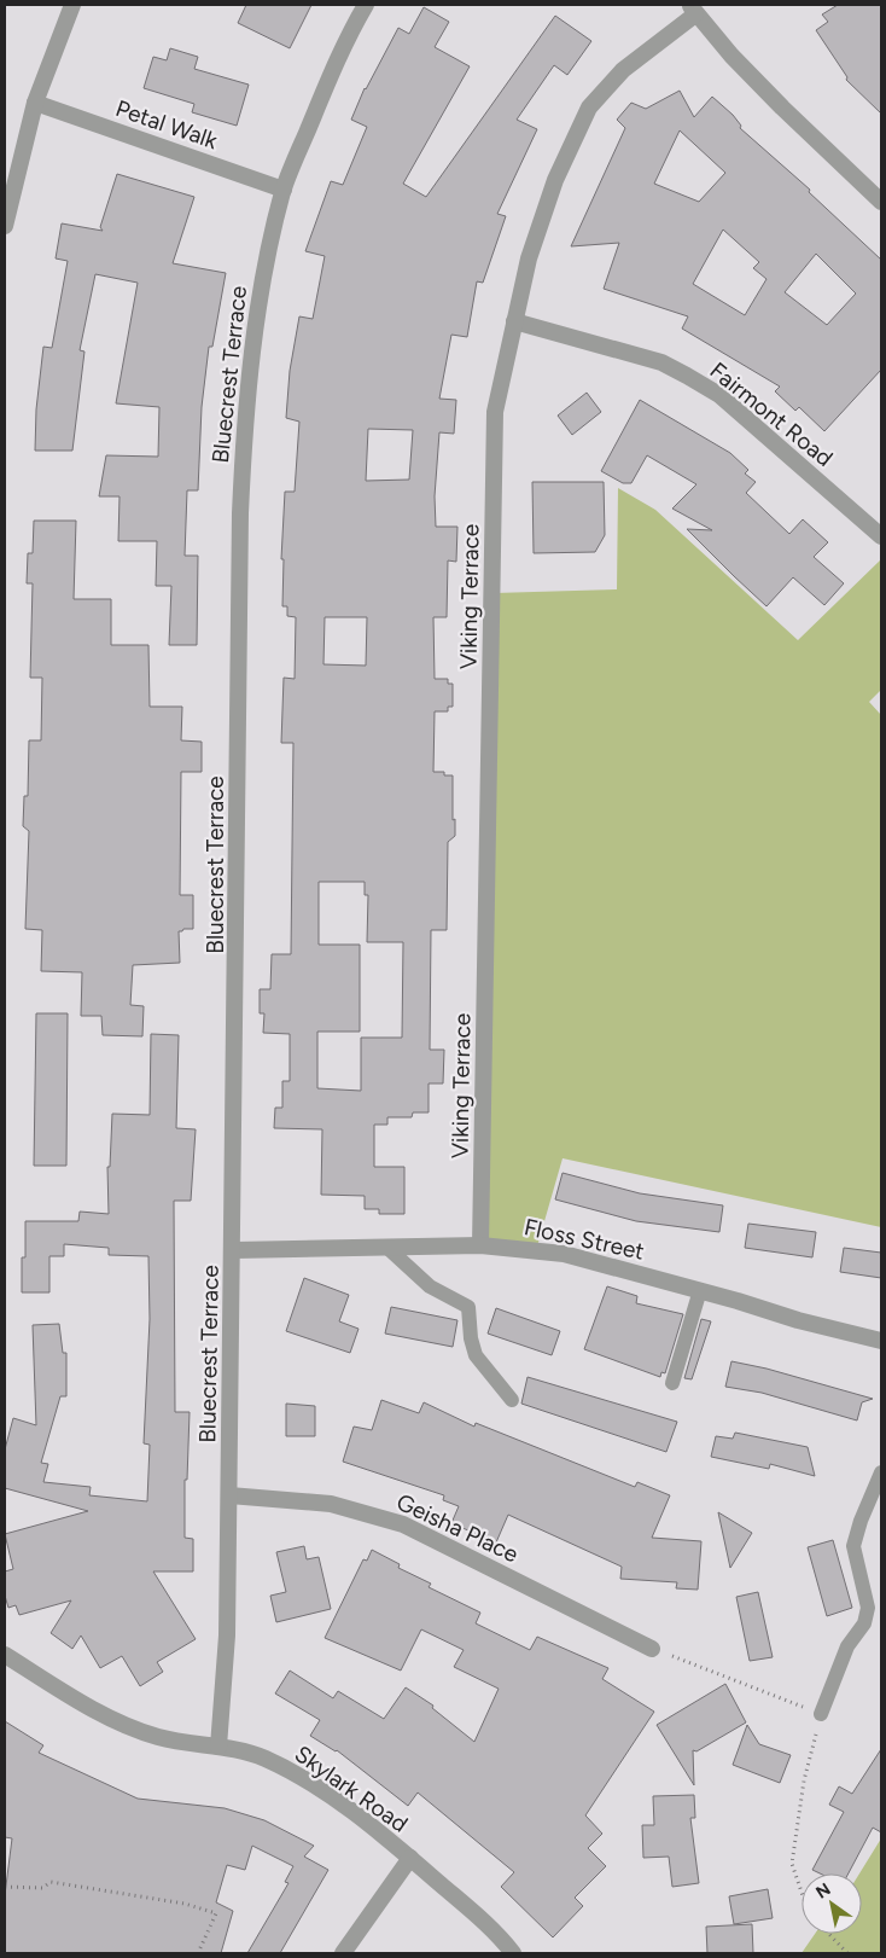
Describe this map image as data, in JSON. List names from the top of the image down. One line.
{"streets":{"street":["Petal Walk","Bluecrest Terrace","Fairmont Road","Viking Terrace","Floss Street","Geisha Place","Skylark Road"]},"crossings":[["Petal Walk","Bluecrest Terrace"],["Bluecrest Terrace","Floss Street"],["Bluecrest Terrace","Geisha Place"],["Bluecrest Terrace","Skylark Road"],["Fairmont Road","Viking Terrace"],["Viking Terrace","Floss Street"]],"north":"top left"}
